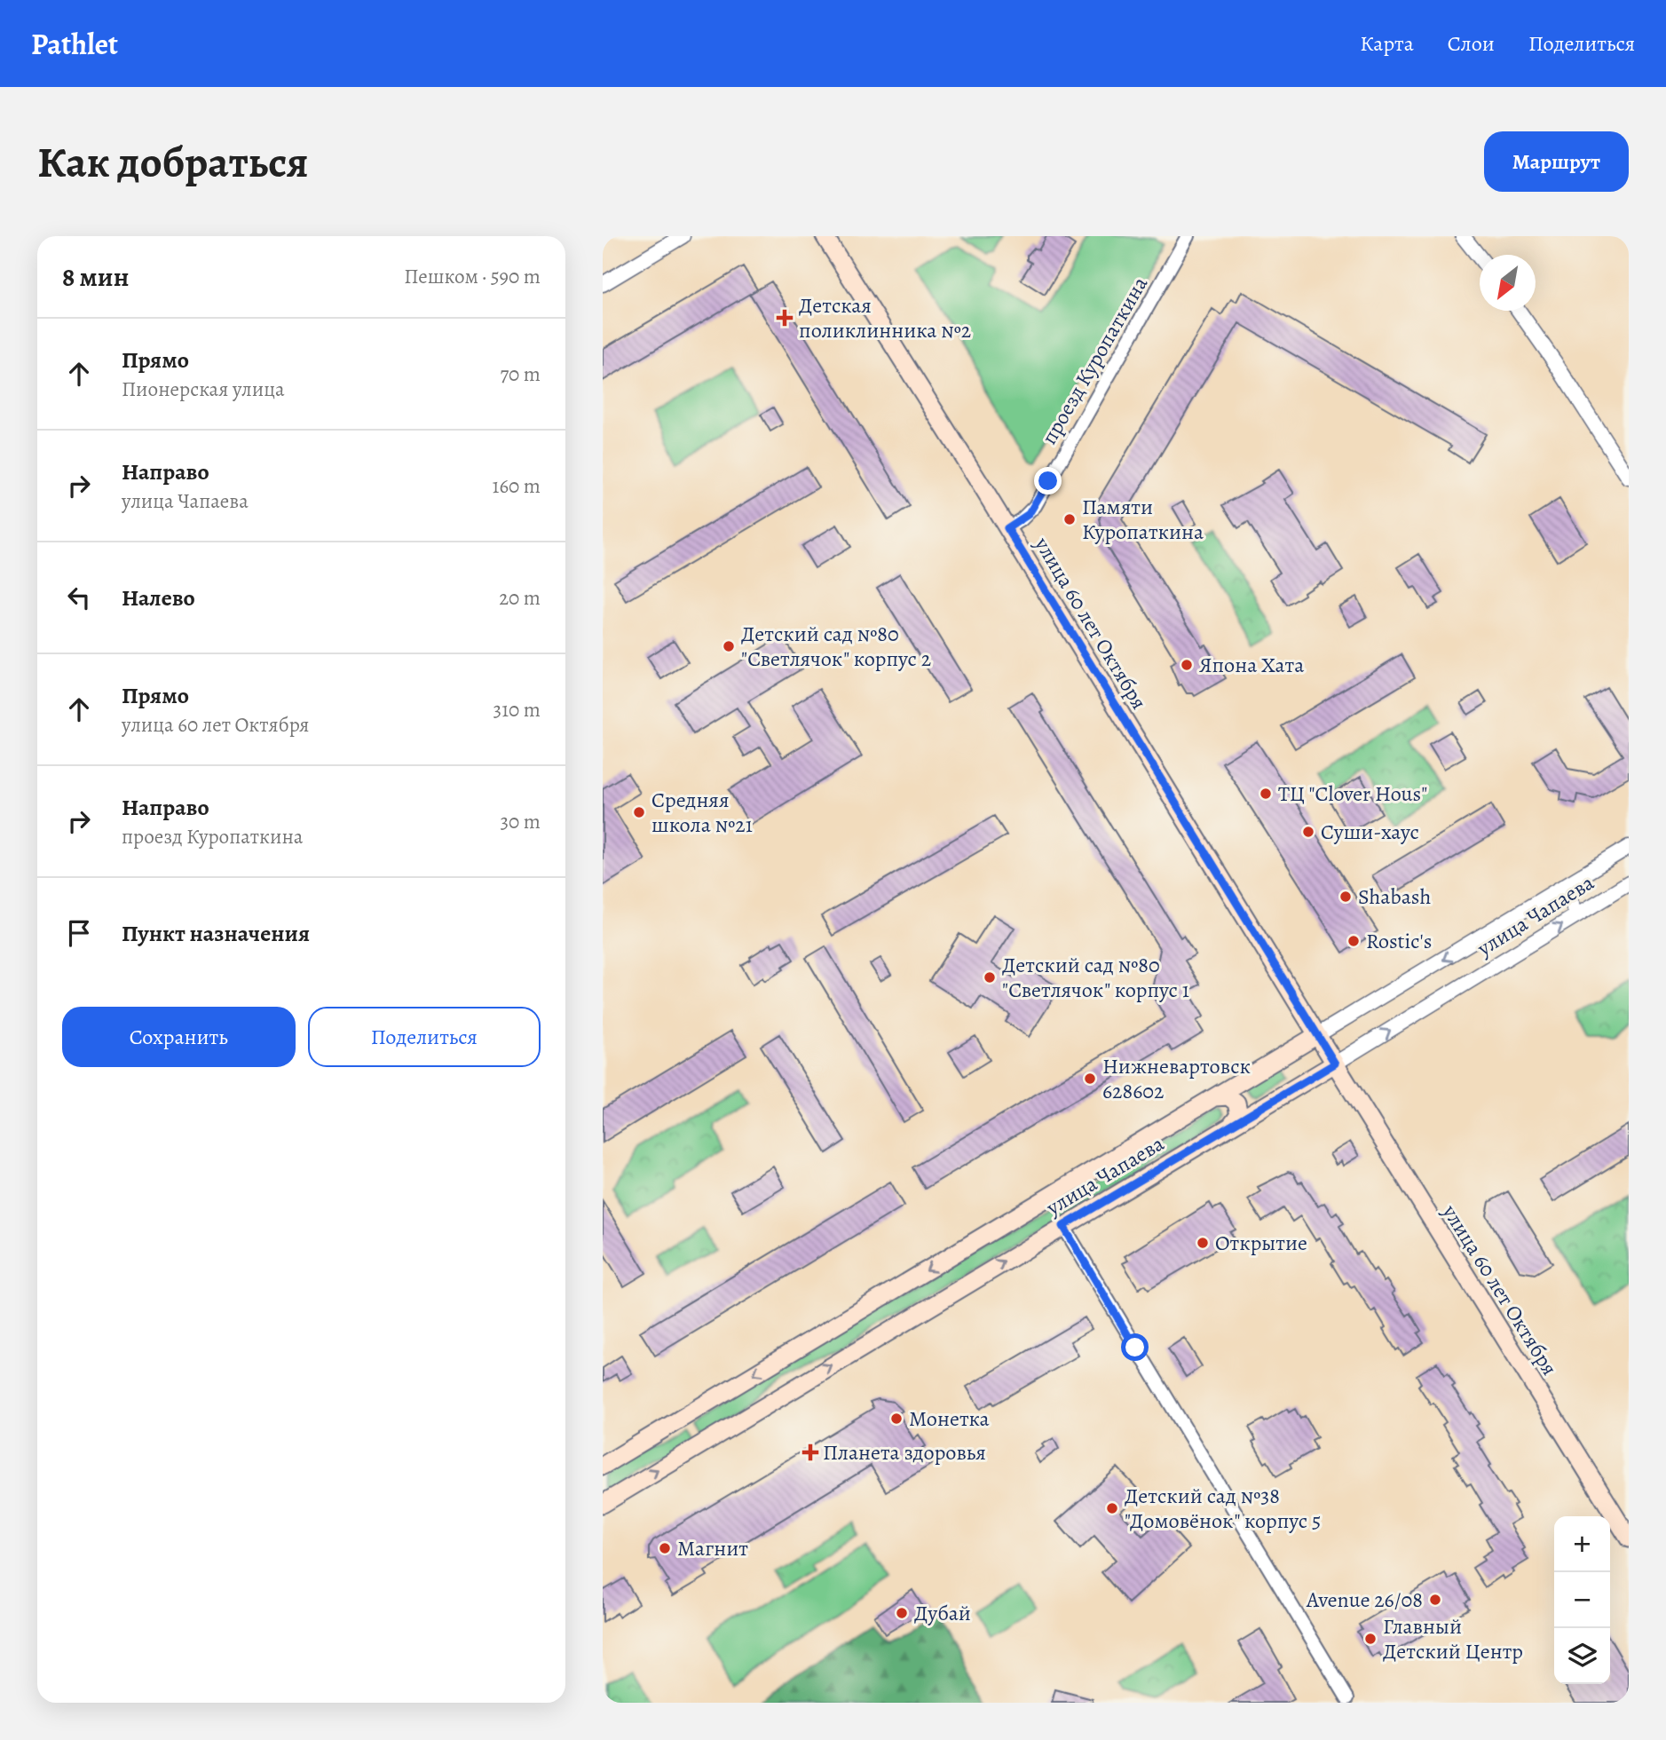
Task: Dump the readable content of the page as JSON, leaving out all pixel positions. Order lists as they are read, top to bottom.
{
  "streets": {
    "main road": ["улица 60 лет Октября", "улица Чапаева"],
    "street": ["проезд Куропаткина"]
  },
  "crossings": [
    ["проезд Куропаткина", "улица 60 лет Октября"],
    ["улица 60 лет Октября", "улица Чапаева"]
  ],
  "places": {
    "health": ["Детская поликлинника №2", "Планета здоровья"],
    "other": [
      "Памяти Куропаткина",
      "Детский сад №80 \"Светлячок\" корпус 2",
      "Япона Хата",
      "ТЦ \"Clover Hous\"",
      "Средняя школа №21",
      "Суши-хаус",
      "Shabash",
      "Rostic's",
      "Детский сад №80 \"Светлячок\" корпус 1",
      "Нижневартовск 628602",
      "Открытие",
      "Монетка",
      "Детский сад №38 \"Домовёнок\" корпус 5",
      "Магнит",
      "Avenue 26/08",
      "Дубай",
      "Главный Детский Центр"
    ]
  },
  "north": "bottom left",
  "page": {
    "header": "Pathlet",
    "nav": ["Карта", "Слои", "Поделиться"],
    "buttons": [
      "Маршрут",
      ["Сохранить", "Поделиться"]
    ],
    "title": "Как добраться",
    "heading": ["8 мин", "Пешком · 590 m"],
    "list": [
      ["Прямо", "Пионерская улица", "70 m"],
      ["Направо", "улица Чапаева", "160 m"],
      ["Налево", "20 m"],
      ["Прямо", "улица 60 лет Октября", "310 m"],
      ["Направо", "проезд Куропаткина", "30 m"],
      "Пункт назначения"
    ],
    "map_buttons": ["+", "−"]
  }
}
